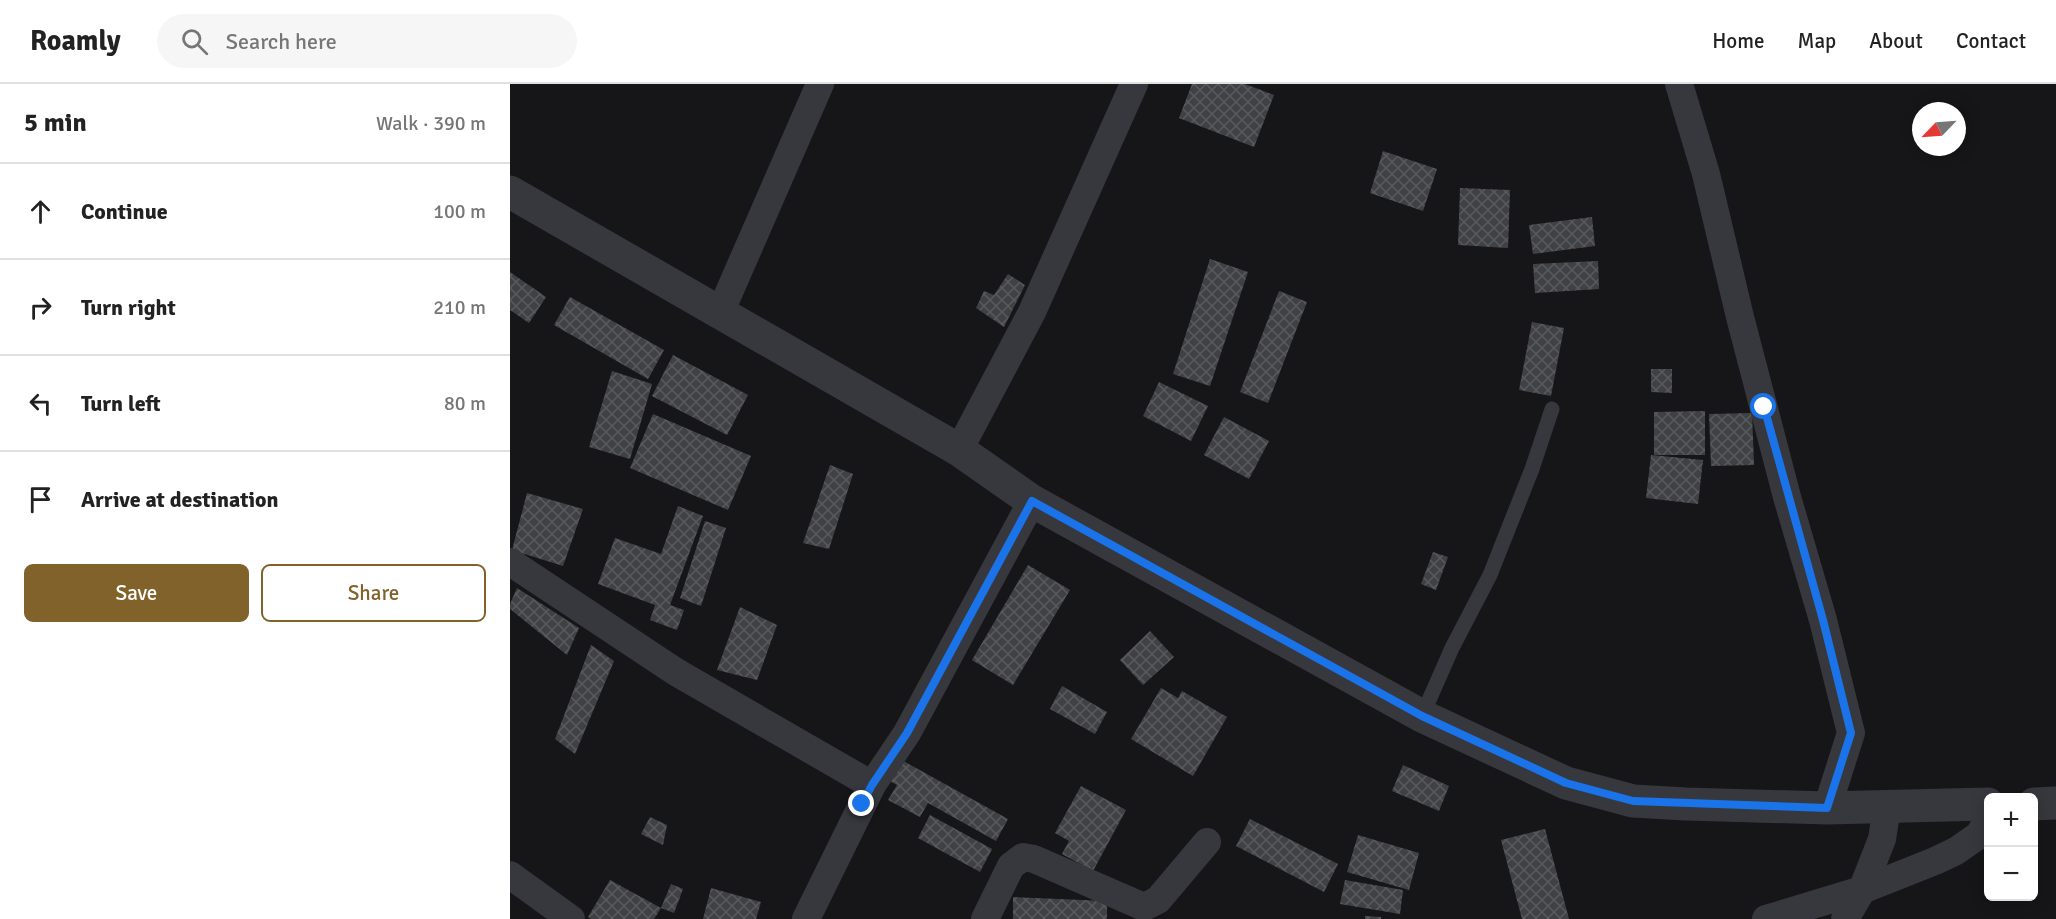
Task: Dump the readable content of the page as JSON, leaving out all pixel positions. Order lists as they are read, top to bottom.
{
  "north": "bottom left",
  "page": {
    "header": "Roamly",
    "search": "Search here",
    "nav": [
      "Home",
      "Map",
      "About",
      "Contact"
    ],
    "heading": ["5 min", "Walk · 390 m"],
    "list": [
      ["Continue", "100 m"],
      ["Turn right", "210 m"],
      ["Turn left", "80 m"],
      "Arrive at destination"
    ],
    "buttons": ["Save", "Share"],
    "map_buttons": ["+", "−"]
  }
}
